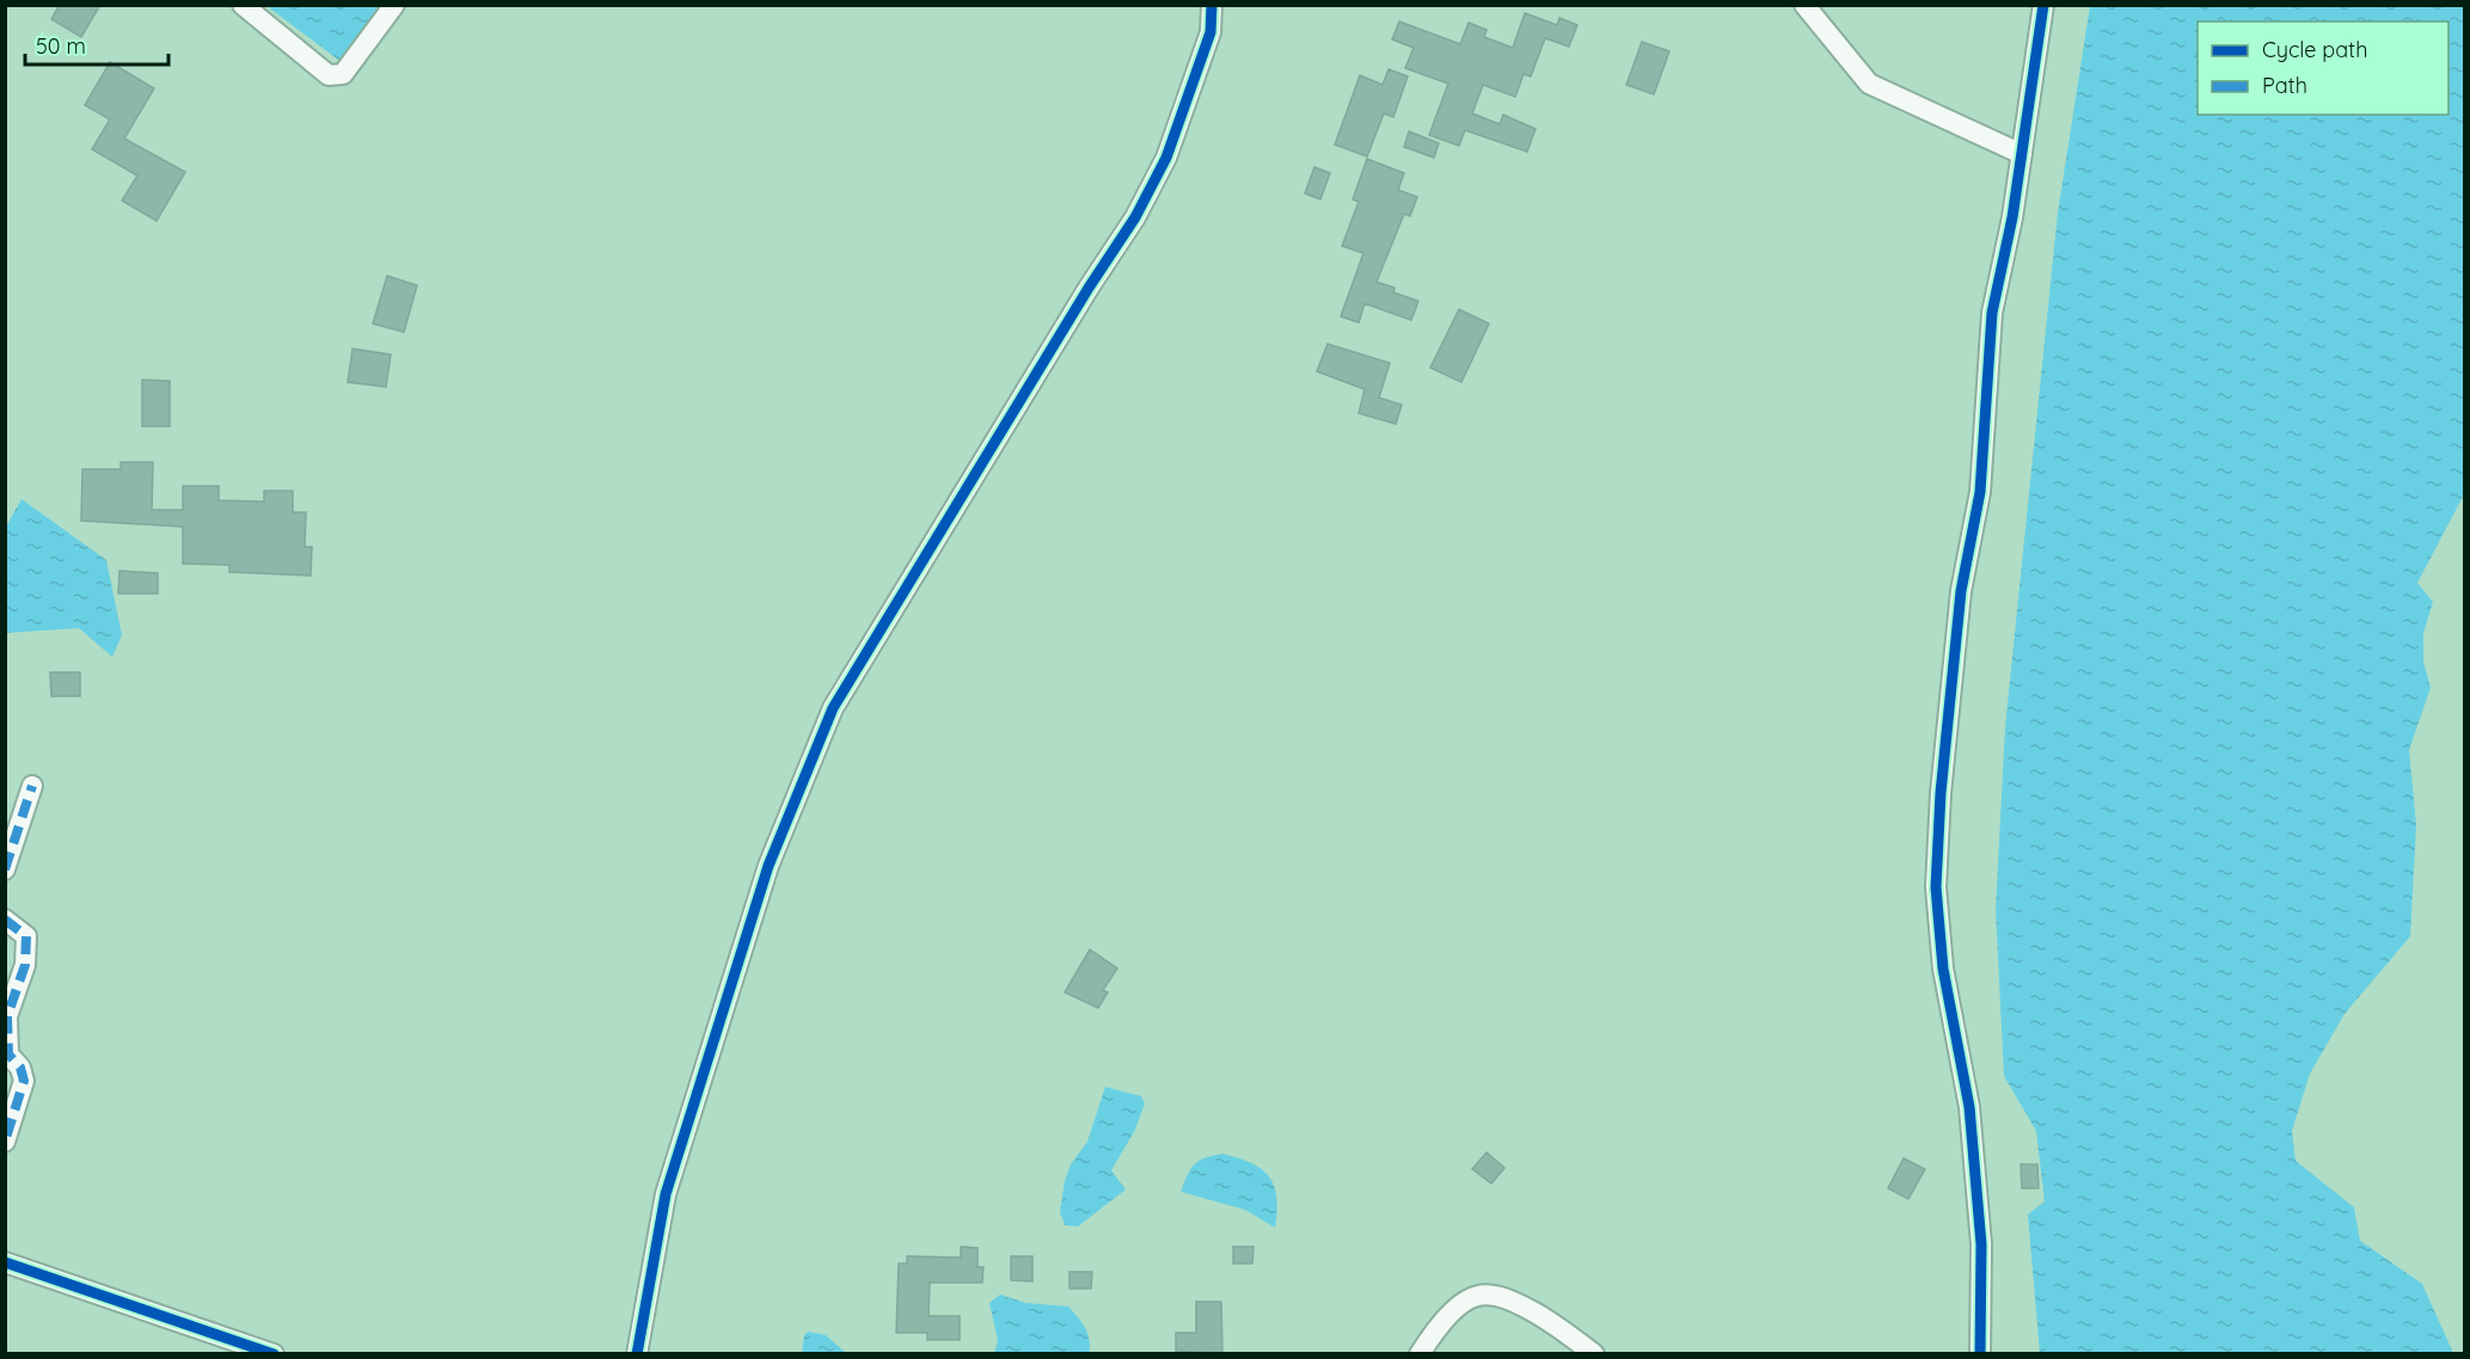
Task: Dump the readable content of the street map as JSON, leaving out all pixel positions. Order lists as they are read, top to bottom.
{
  "legend": ["Cycle path", "Path"],
  "scale_bar": "50 m"
}
